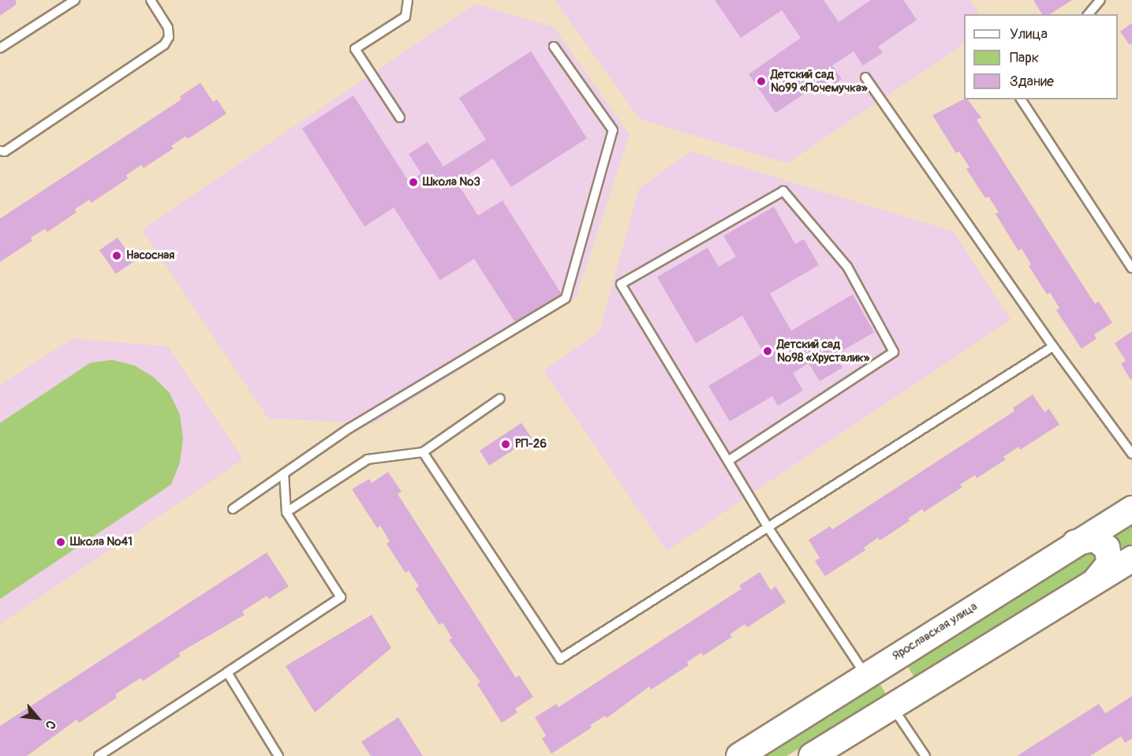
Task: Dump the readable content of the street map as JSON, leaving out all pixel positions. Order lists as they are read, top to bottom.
{
  "streets": {
    "main road": ["Ярославская улица"]
  },
  "places": [
    "Детский сад №99 «Почемучка»",
    "Школа №3",
    "Насосная",
    "Детский сад №98 «Хрусталик»",
    "РП-26",
    "Школа №41"
  ],
  "legend": ["Улица", "Парк", "Здание"],
  "north": "bottom right"
}
